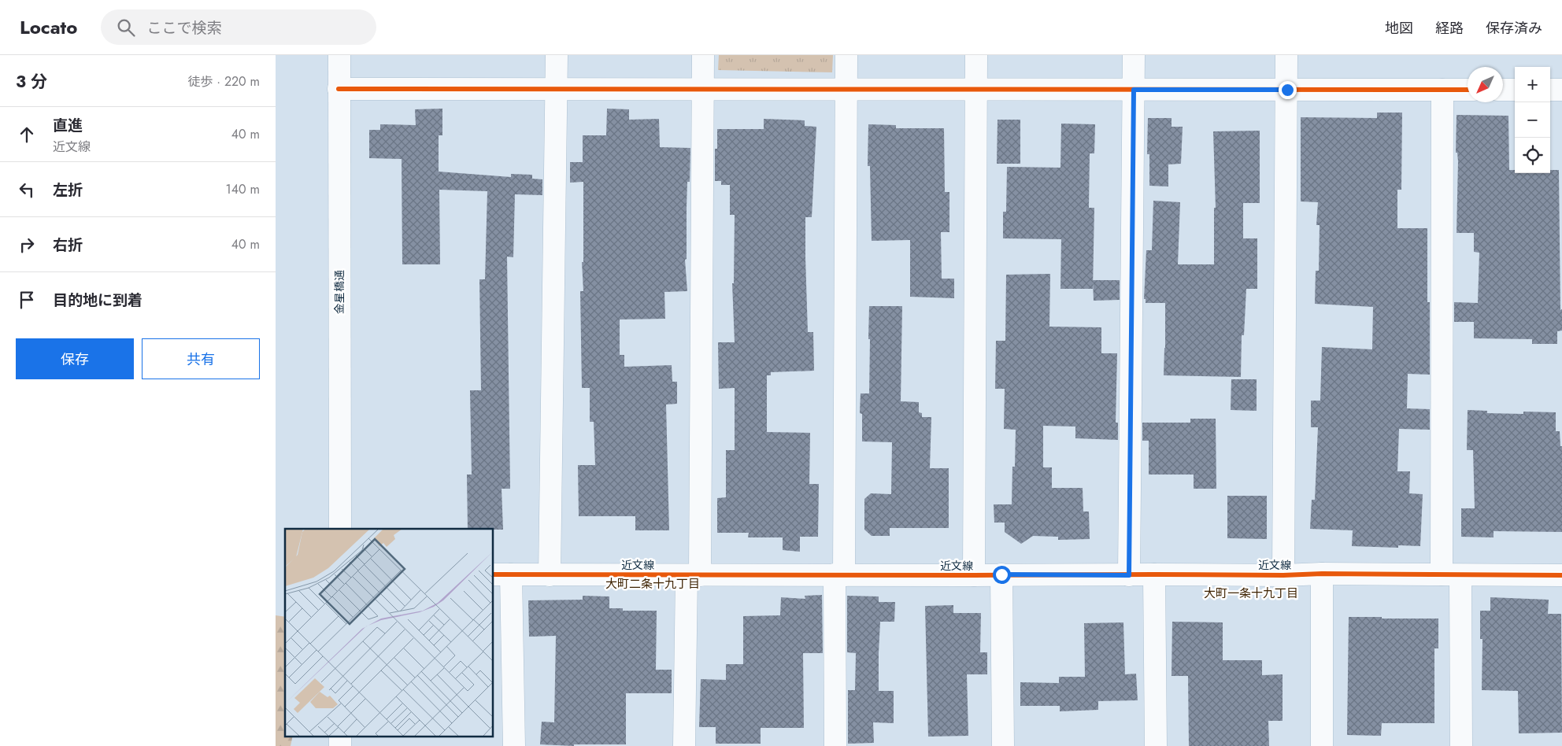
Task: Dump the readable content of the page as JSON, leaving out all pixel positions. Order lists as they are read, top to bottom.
{
  "streets": {
    "street": ["金星橋通", "近文線"]
  },
  "districts": ["大町二条十九丁目", "大町一条十九丁目"],
  "north": "bottom left",
  "page": {
    "header": "Locato",
    "search": "ここで検索",
    "nav": ["地図", "経路", "保存済み"],
    "heading": ["3 分", "徒歩 · 220 m"],
    "map_buttons": ["+", "−"],
    "list": [
      ["直進", "近文線", "40 m"],
      ["左折", "140 m"],
      ["右折", "40 m"],
      "目的地に到着"
    ],
    "buttons": ["保存", "共有"]
  }
}
